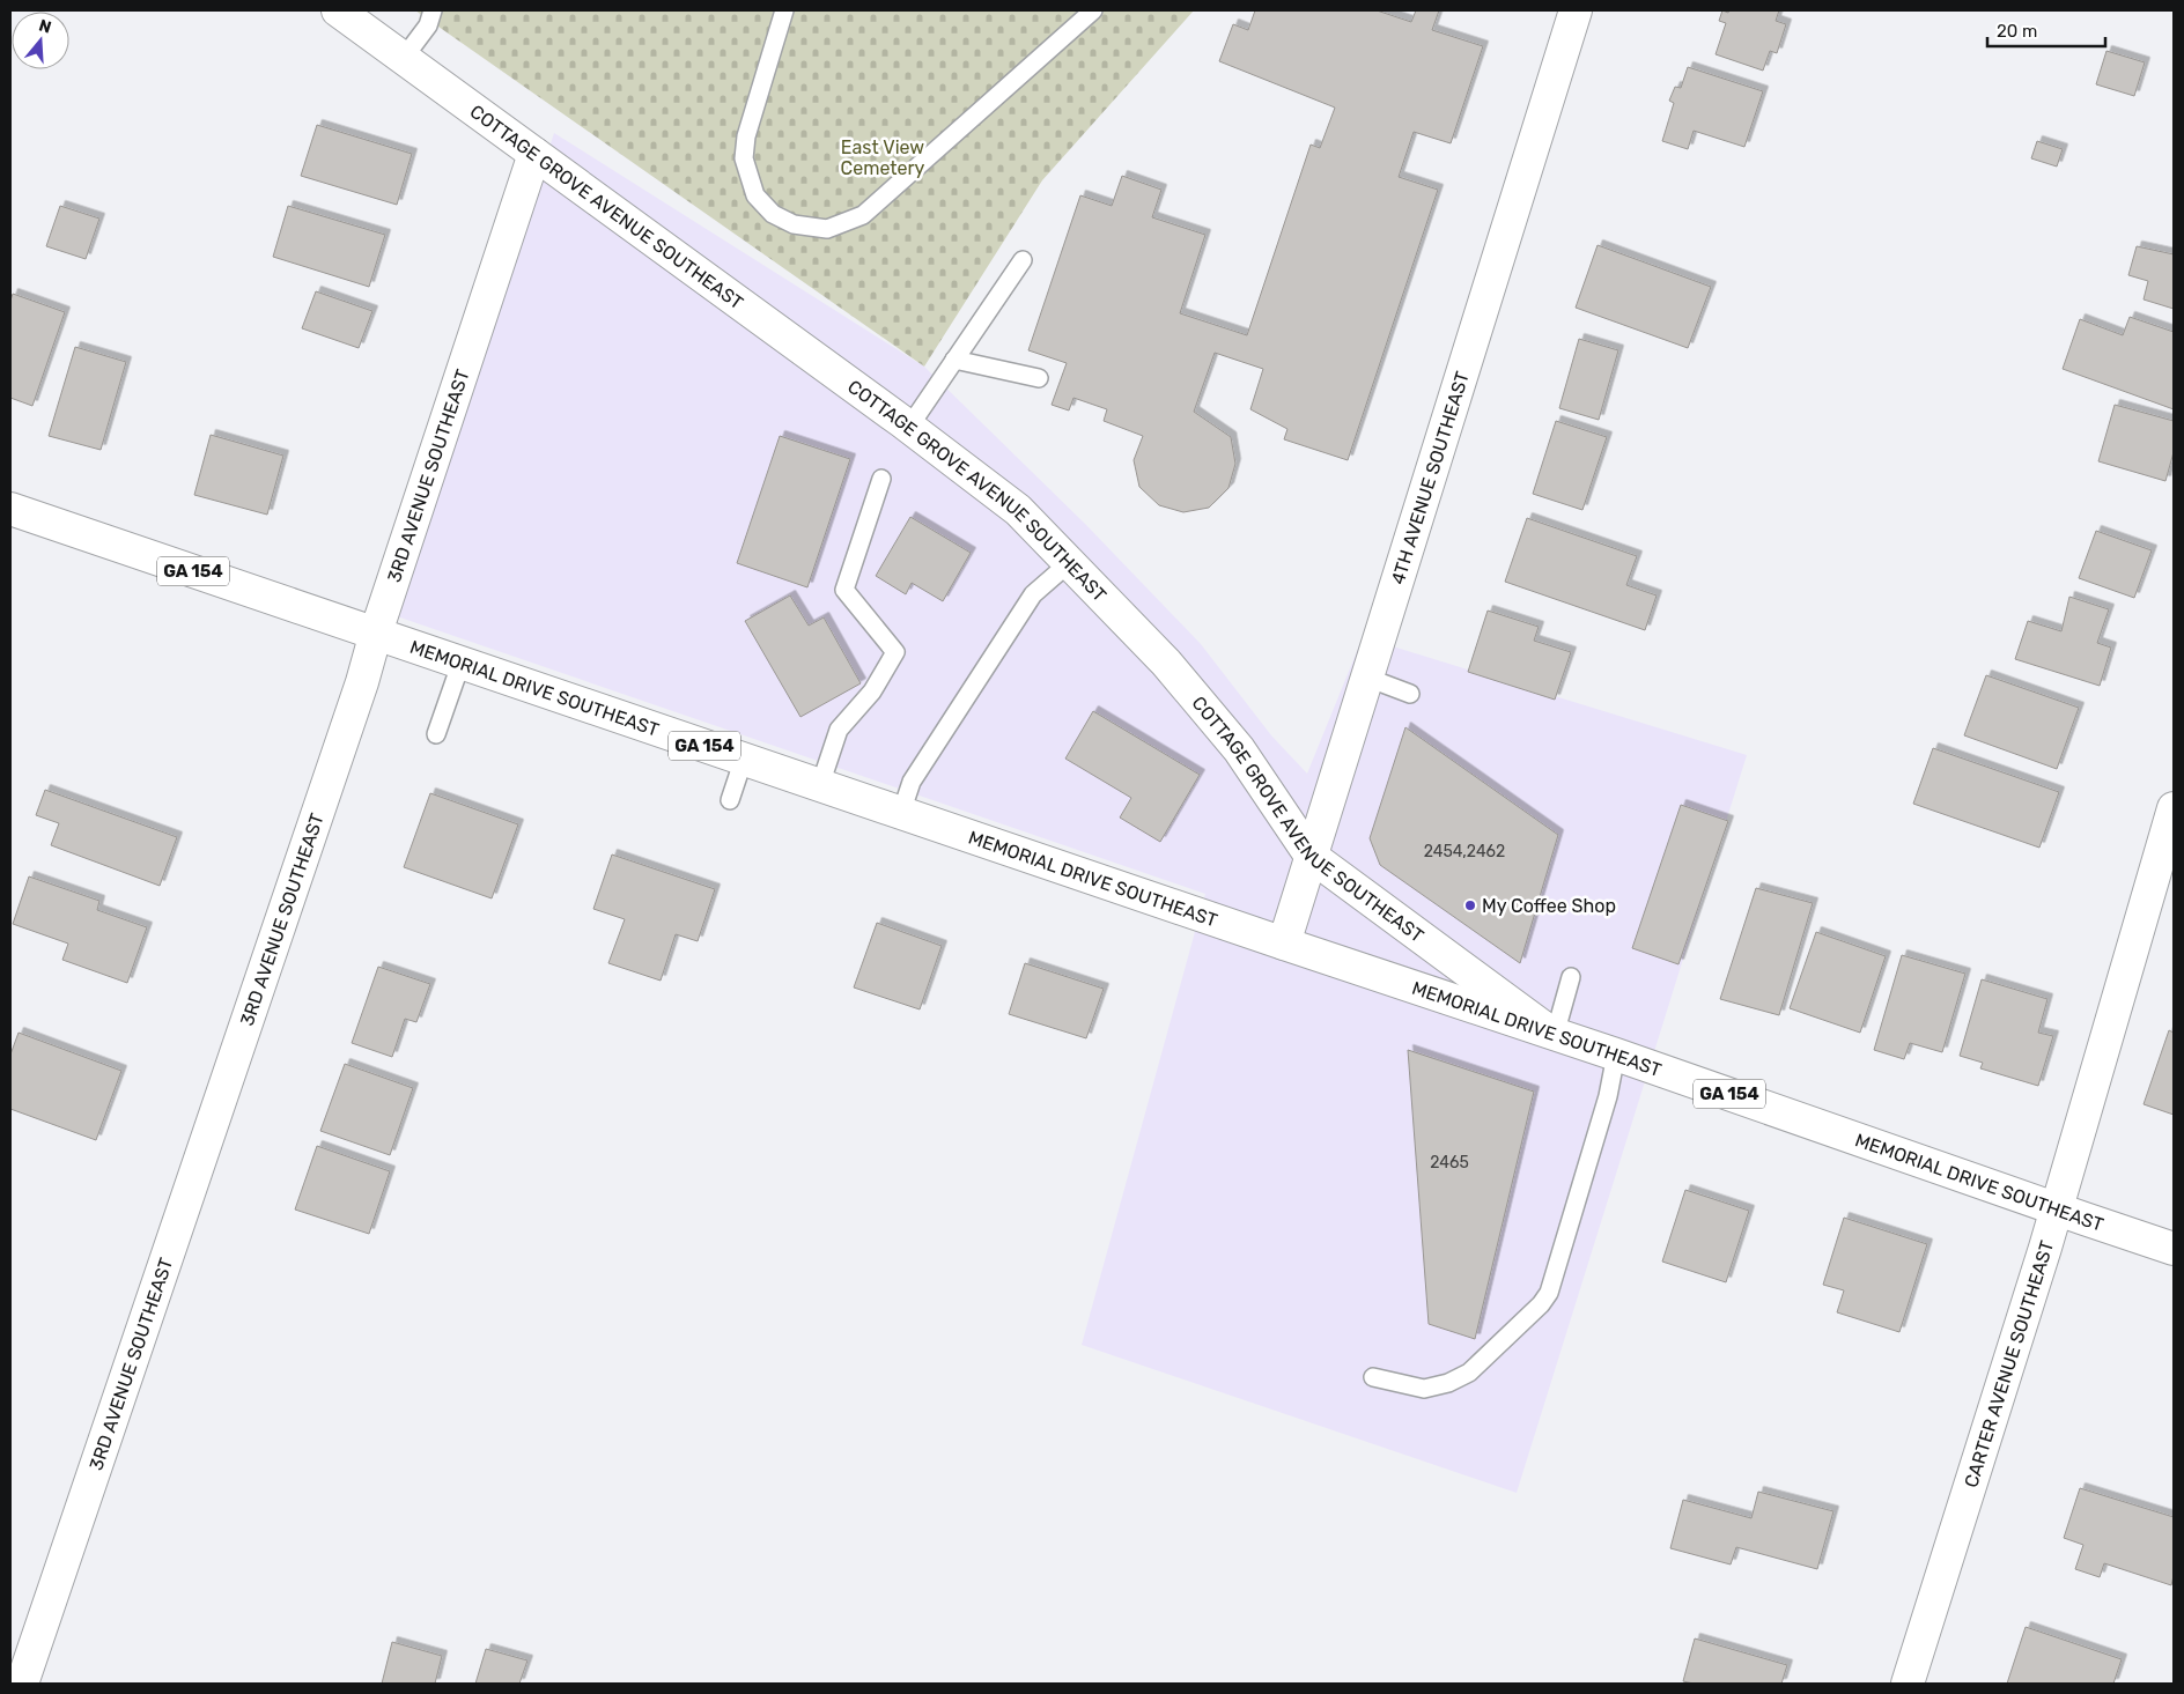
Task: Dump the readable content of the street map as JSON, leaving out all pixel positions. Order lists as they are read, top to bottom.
{
  "streets": {
    "street": [
      "COTTAGE GROVE AVENUE SOUTHEAST",
      "3RD AVENUE SOUTHEAST",
      "4TH AVENUE SOUTHEAST",
      "GA 154",
      "MEMORIAL DRIVE SOUTHEAST",
      "CARTER AVENUE SOUTHEAST"
    ]
  },
  "crossings": [
    ["COTTAGE GROVE AVENUE SOUTHEAST", "3RD AVENUE SOUTHEAST"],
    ["COTTAGE GROVE AVENUE SOUTHEAST", "4TH AVENUE SOUTHEAST"],
    ["COTTAGE GROVE AVENUE SOUTHEAST", "MEMORIAL DRIVE SOUTHEAST"],
    ["3RD AVENUE SOUTHEAST", "MEMORIAL DRIVE SOUTHEAST"],
    ["4TH AVENUE SOUTHEAST", "MEMORIAL DRIVE SOUTHEAST"],
    ["MEMORIAL DRIVE SOUTHEAST", "CARTER AVENUE SOUTHEAST"]
  ],
  "parks": ["East View Cemetery"],
  "places": ["My Coffee Shop"],
  "house_numbers": ["2454,2462", "2465"],
  "scale_bar": "20 m",
  "north": "top"
}
